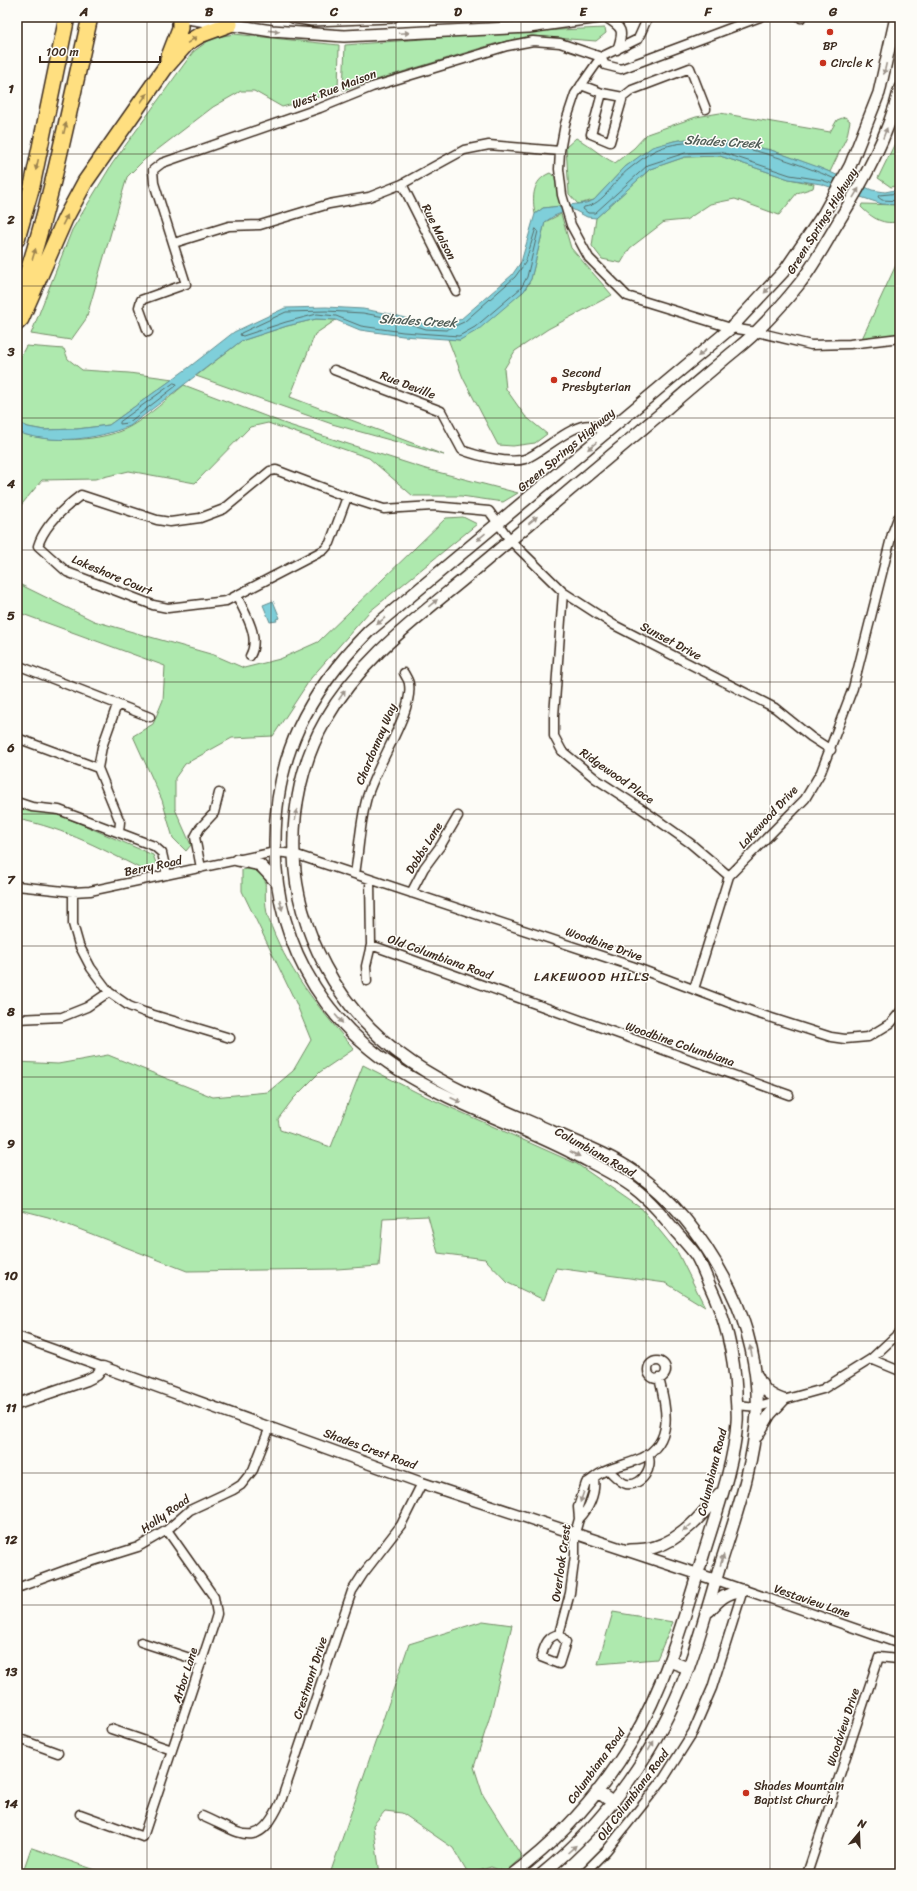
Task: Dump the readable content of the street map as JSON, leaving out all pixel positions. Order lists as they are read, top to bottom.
{
  "streets": {
    "main road": ["Green Springs Highway", "Columbiana Road"],
    "street": [
      "West Rue Maison",
      "Rue Maison",
      "Rue Deville",
      "Lakeshore Court",
      "Sunset Drive",
      "Chardonnay Way",
      "Ridgewood Place",
      "Lakewood Drive",
      "Dobbs Lane",
      "Berry Road",
      "Woodbine Drive",
      "Old Columbiana Road",
      "Woodbine Columbiana",
      "Shades Crest Road",
      "Holly Road",
      "Overlook Crest",
      "Vestaview Lane",
      "Arbor Lane",
      "Crestmont Drive",
      "Woodview Drive"
    ]
  },
  "crossings": [
    ["Green Springs Highway", "Rue Deville"],
    ["Green Springs Highway", "Lakeshore Court"],
    ["Green Springs Highway", "Sunset Drive"],
    ["Green Springs Highway", "Berry Road"],
    ["Green Springs Highway", "Woodbine Drive"],
    ["Green Springs Highway", "Columbiana Road"],
    ["Lakeshore Court", "Sunset Drive"],
    ["Sunset Drive", "Ridgewood Place"],
    ["Sunset Drive", "Lakewood Drive"],
    ["Chardonnay Way", "Woodbine Drive"],
    ["Ridgewood Place", "Lakewood Drive"],
    ["Lakewood Drive", "Woodbine Drive"],
    ["Dobbs Lane", "Woodbine Drive"],
    ["Berry Road", "Woodbine Drive"],
    ["Berry Road", "Columbiana Road"],
    ["Woodbine Drive", "Old Columbiana Road"],
    ["Woodbine Drive", "Columbiana Road"],
    ["Old Columbiana Road", "Woodbine Columbiana"],
    ["Old Columbiana Road", "Vestaview Lane"],
    ["Columbiana Road", "Shades Crest Road"],
    ["Columbiana Road", "Vestaview Lane"],
    ["Shades Crest Road", "Holly Road"],
    ["Shades Crest Road", "Overlook Crest"],
    ["Shades Crest Road", "Vestaview Lane"],
    ["Shades Crest Road", "Crestmont Drive"],
    ["Holly Road", "Arbor Lane"]
  ],
  "districts": ["LAKEWOOD HILLS"],
  "water": ["Shades Creek"],
  "places": [
    "BP",
    "Circle K",
    "Second Presbyterian",
    "Shades Mountain Baptist Church"
  ],
  "scale_bar": "100 m",
  "north": "top",
  "grid": {
    "columns": [
      "A",
      "B",
      "C",
      "D",
      "E",
      "F",
      "G"
    ],
    "rows": [
      "1",
      "2",
      "3",
      "4",
      "5",
      "6",
      "7",
      "8",
      "9",
      "10",
      "11",
      "12",
      "13",
      "14"
    ]
  }
}
